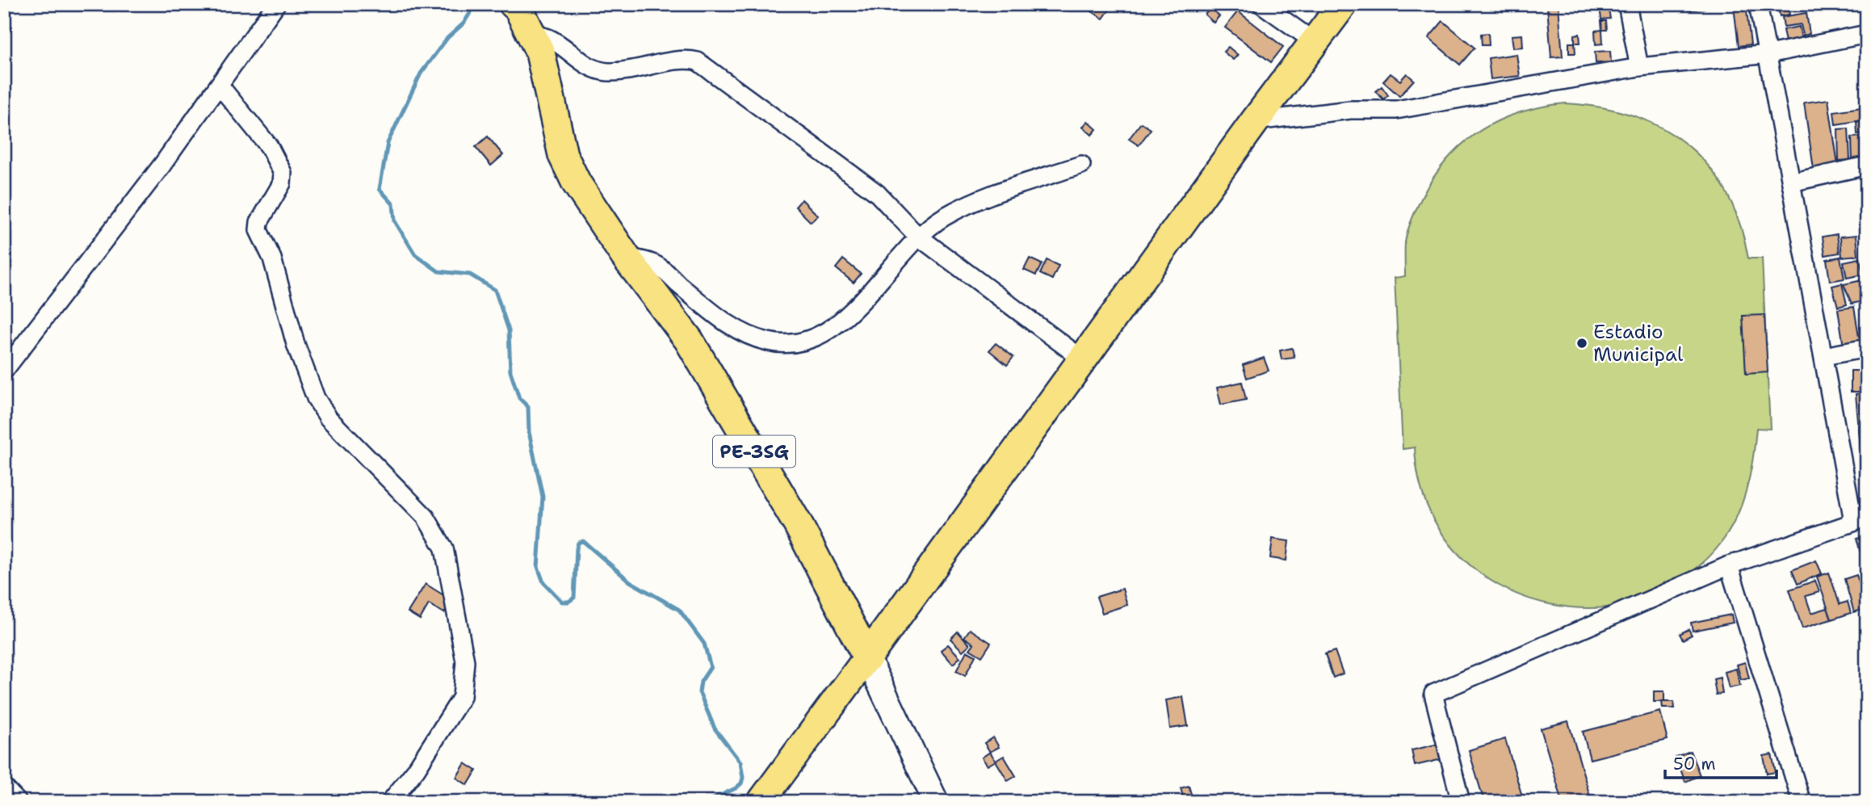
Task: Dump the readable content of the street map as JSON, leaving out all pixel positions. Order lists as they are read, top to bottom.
{
  "streets": {
    "highway": ["PE-3SG"]
  },
  "places": ["Estadio Municipal"],
  "scale_bar": "50 m"
}
